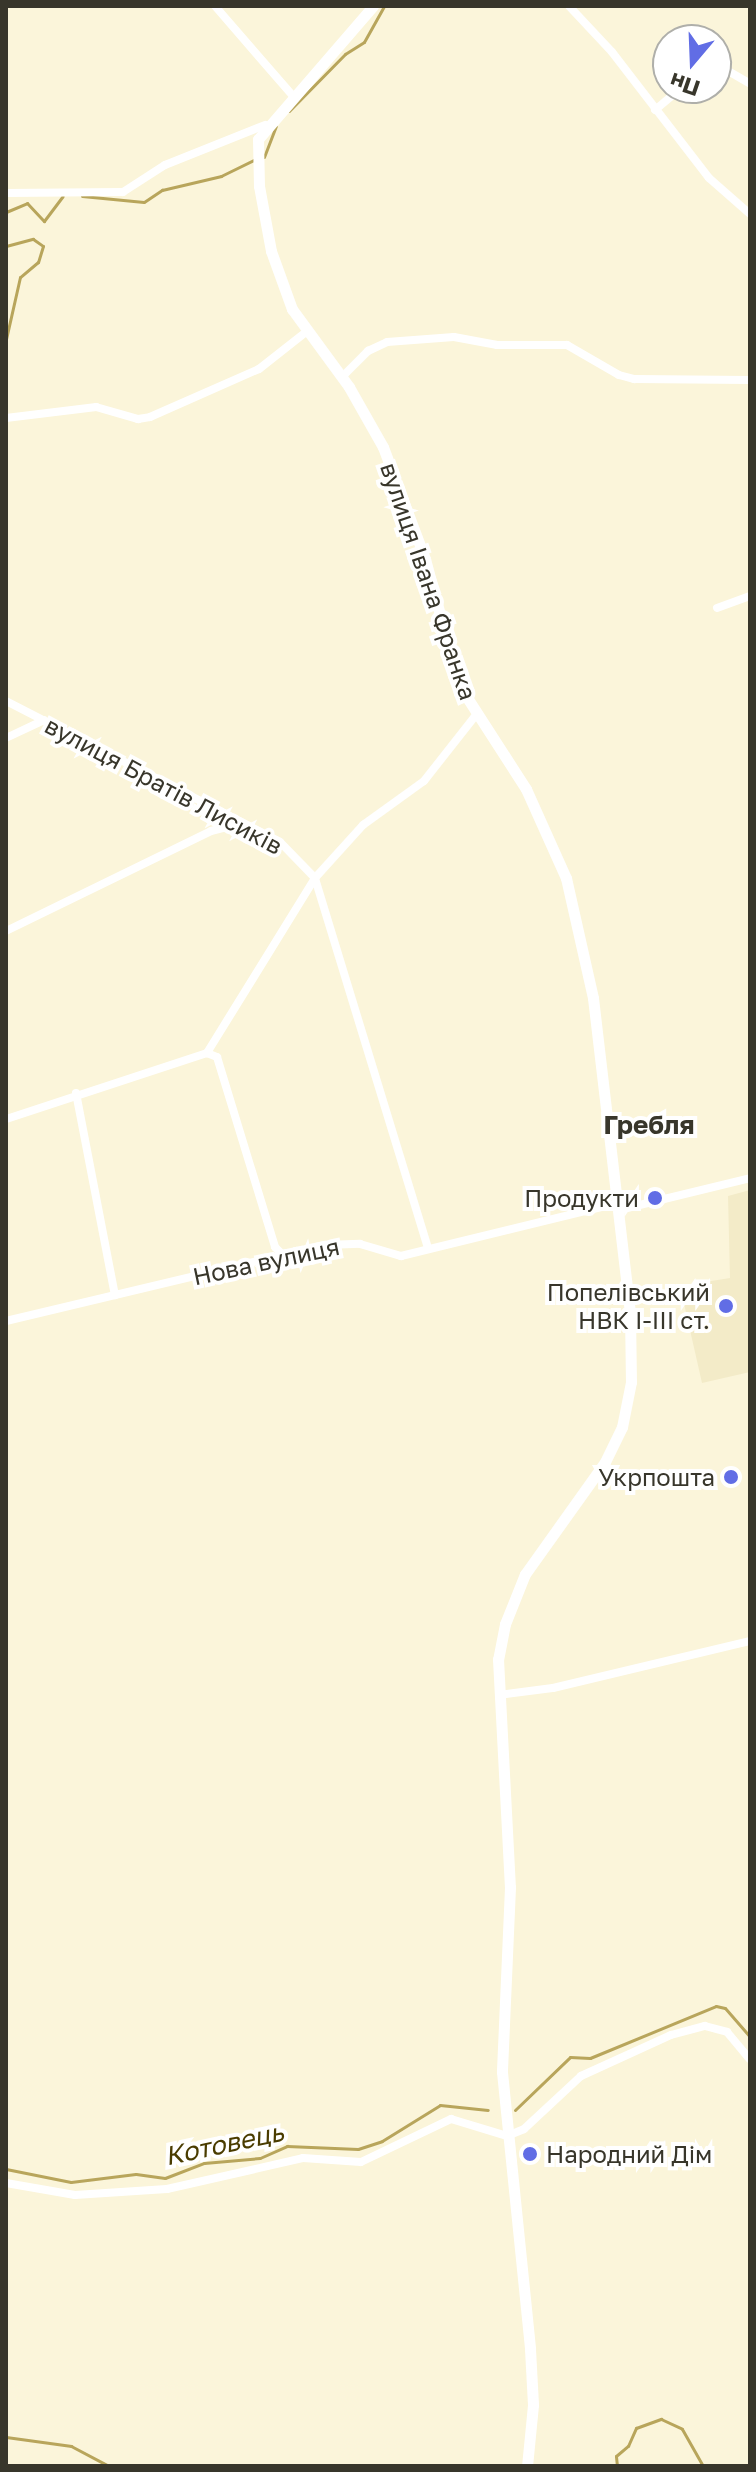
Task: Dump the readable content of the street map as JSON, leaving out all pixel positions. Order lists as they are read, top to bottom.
{
  "streets": {
    "main road": ["вулиця Івана Франка"],
    "street": ["вулиця Братів Лисиків", "Нова вулиця"]
  },
  "crossings": [
    ["вулиця Івана Франка", "Нова вулиця"]
  ],
  "districts": ["Гребля"],
  "water": ["Котовець"],
  "places": [
    "Продукти",
    "Попелівський НВК І-ІІІ ст.",
    "Укрпошта",
    "Народний Дім"
  ],
  "north": "bottom"
}
